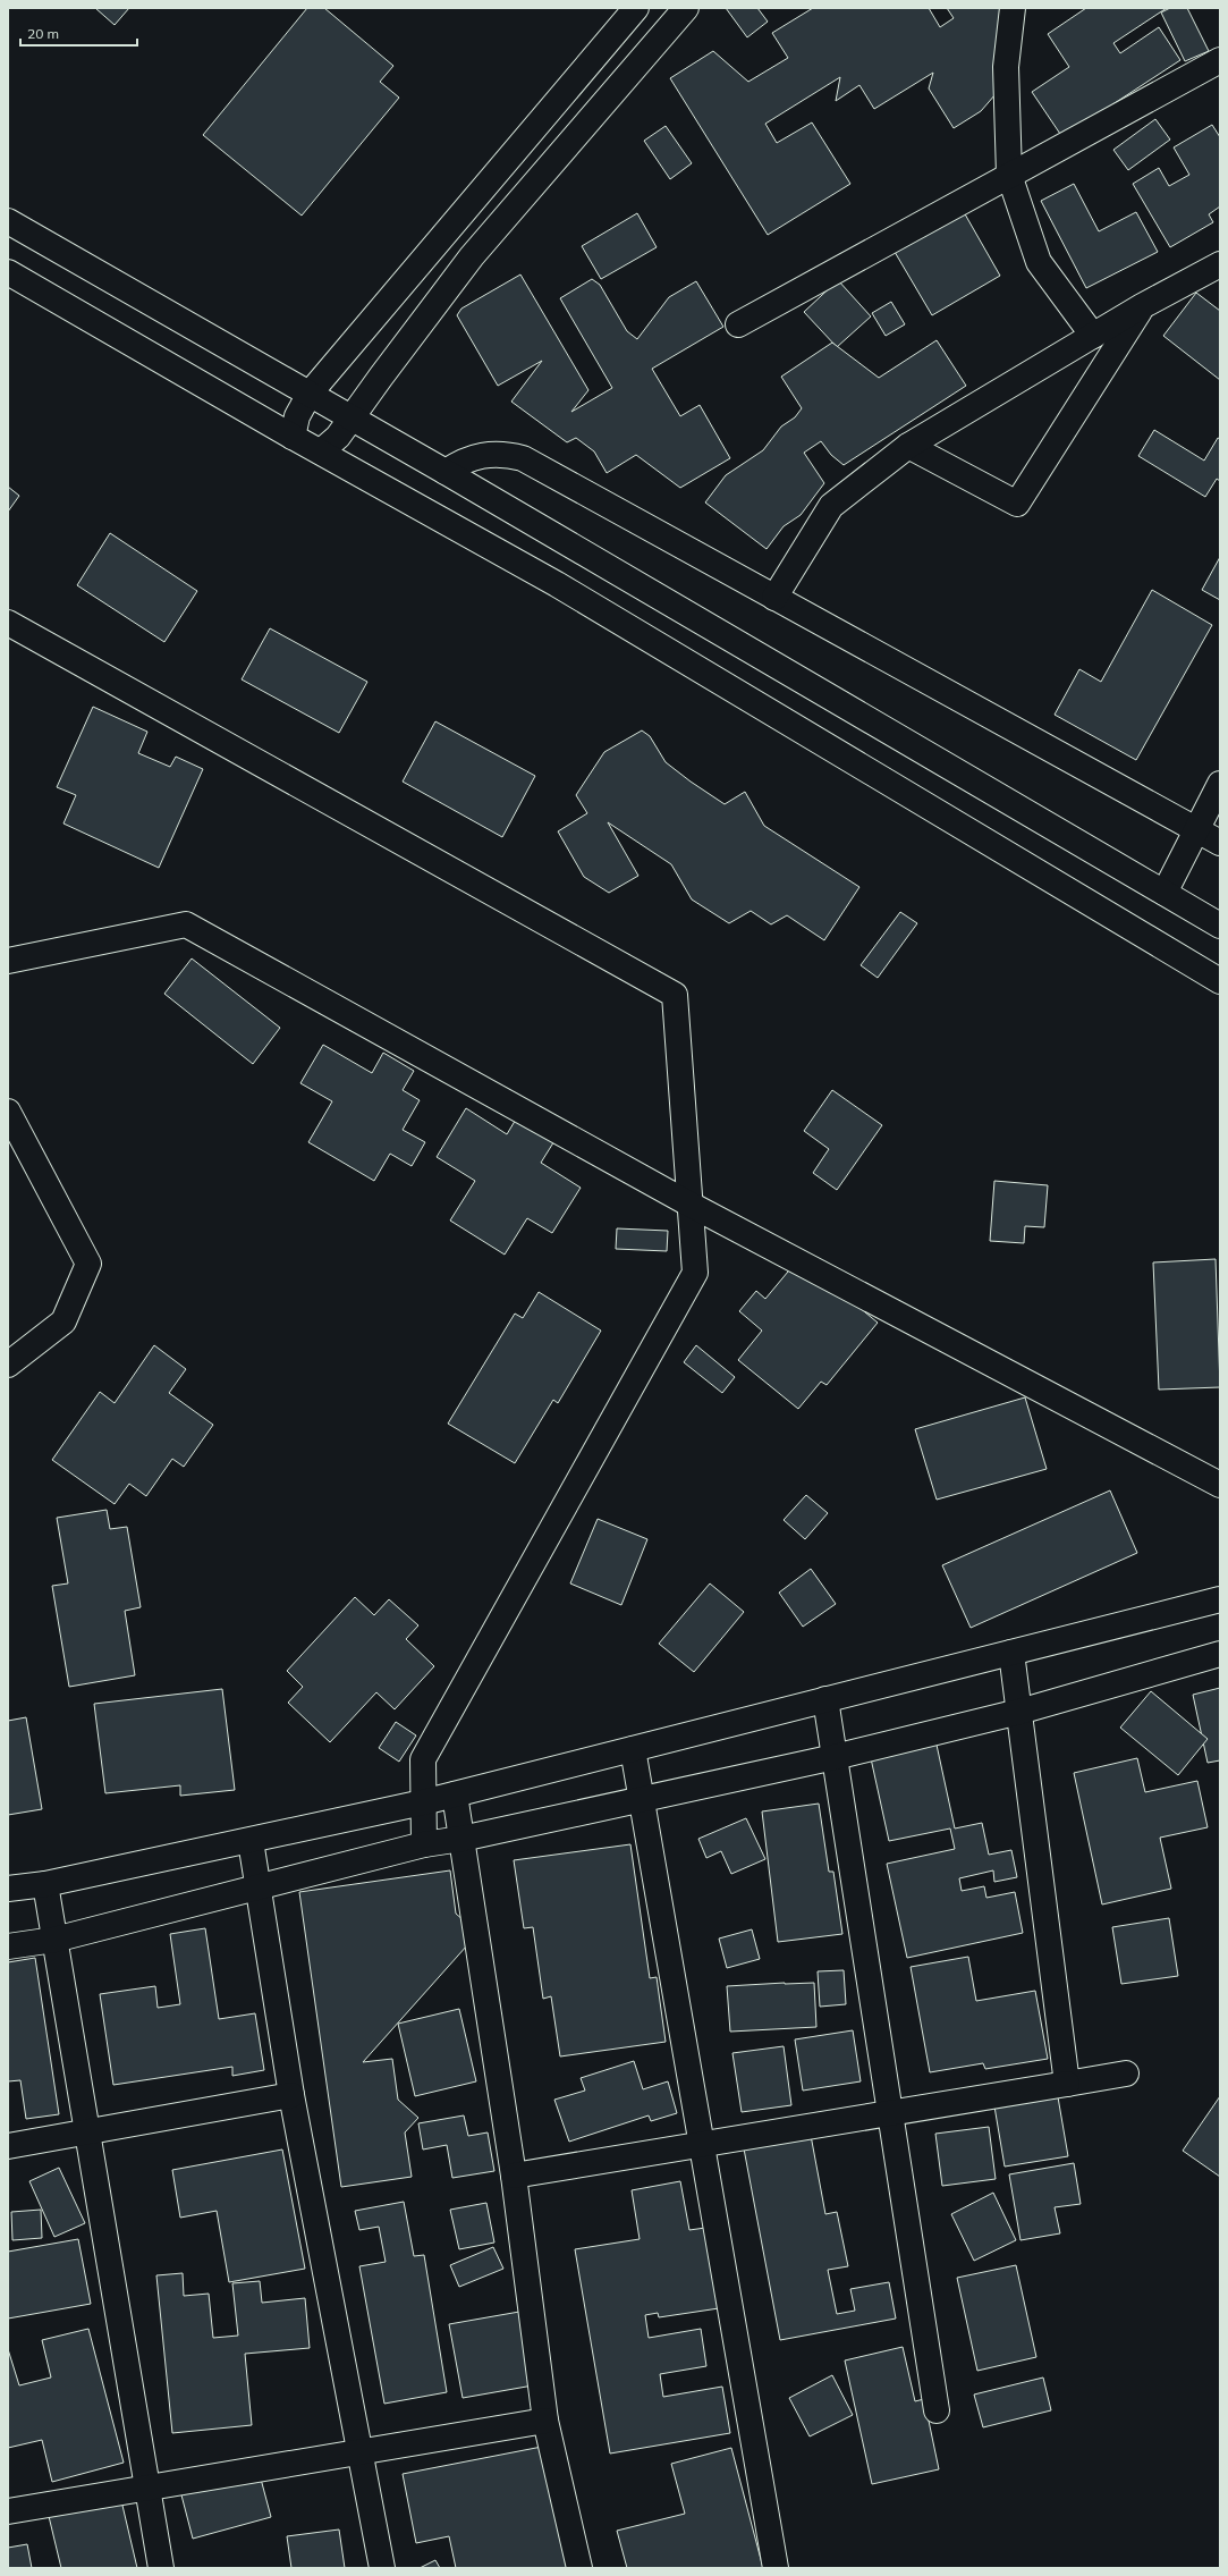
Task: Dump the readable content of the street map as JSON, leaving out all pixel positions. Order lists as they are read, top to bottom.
{
  "scale_bar": "20 m"
}
